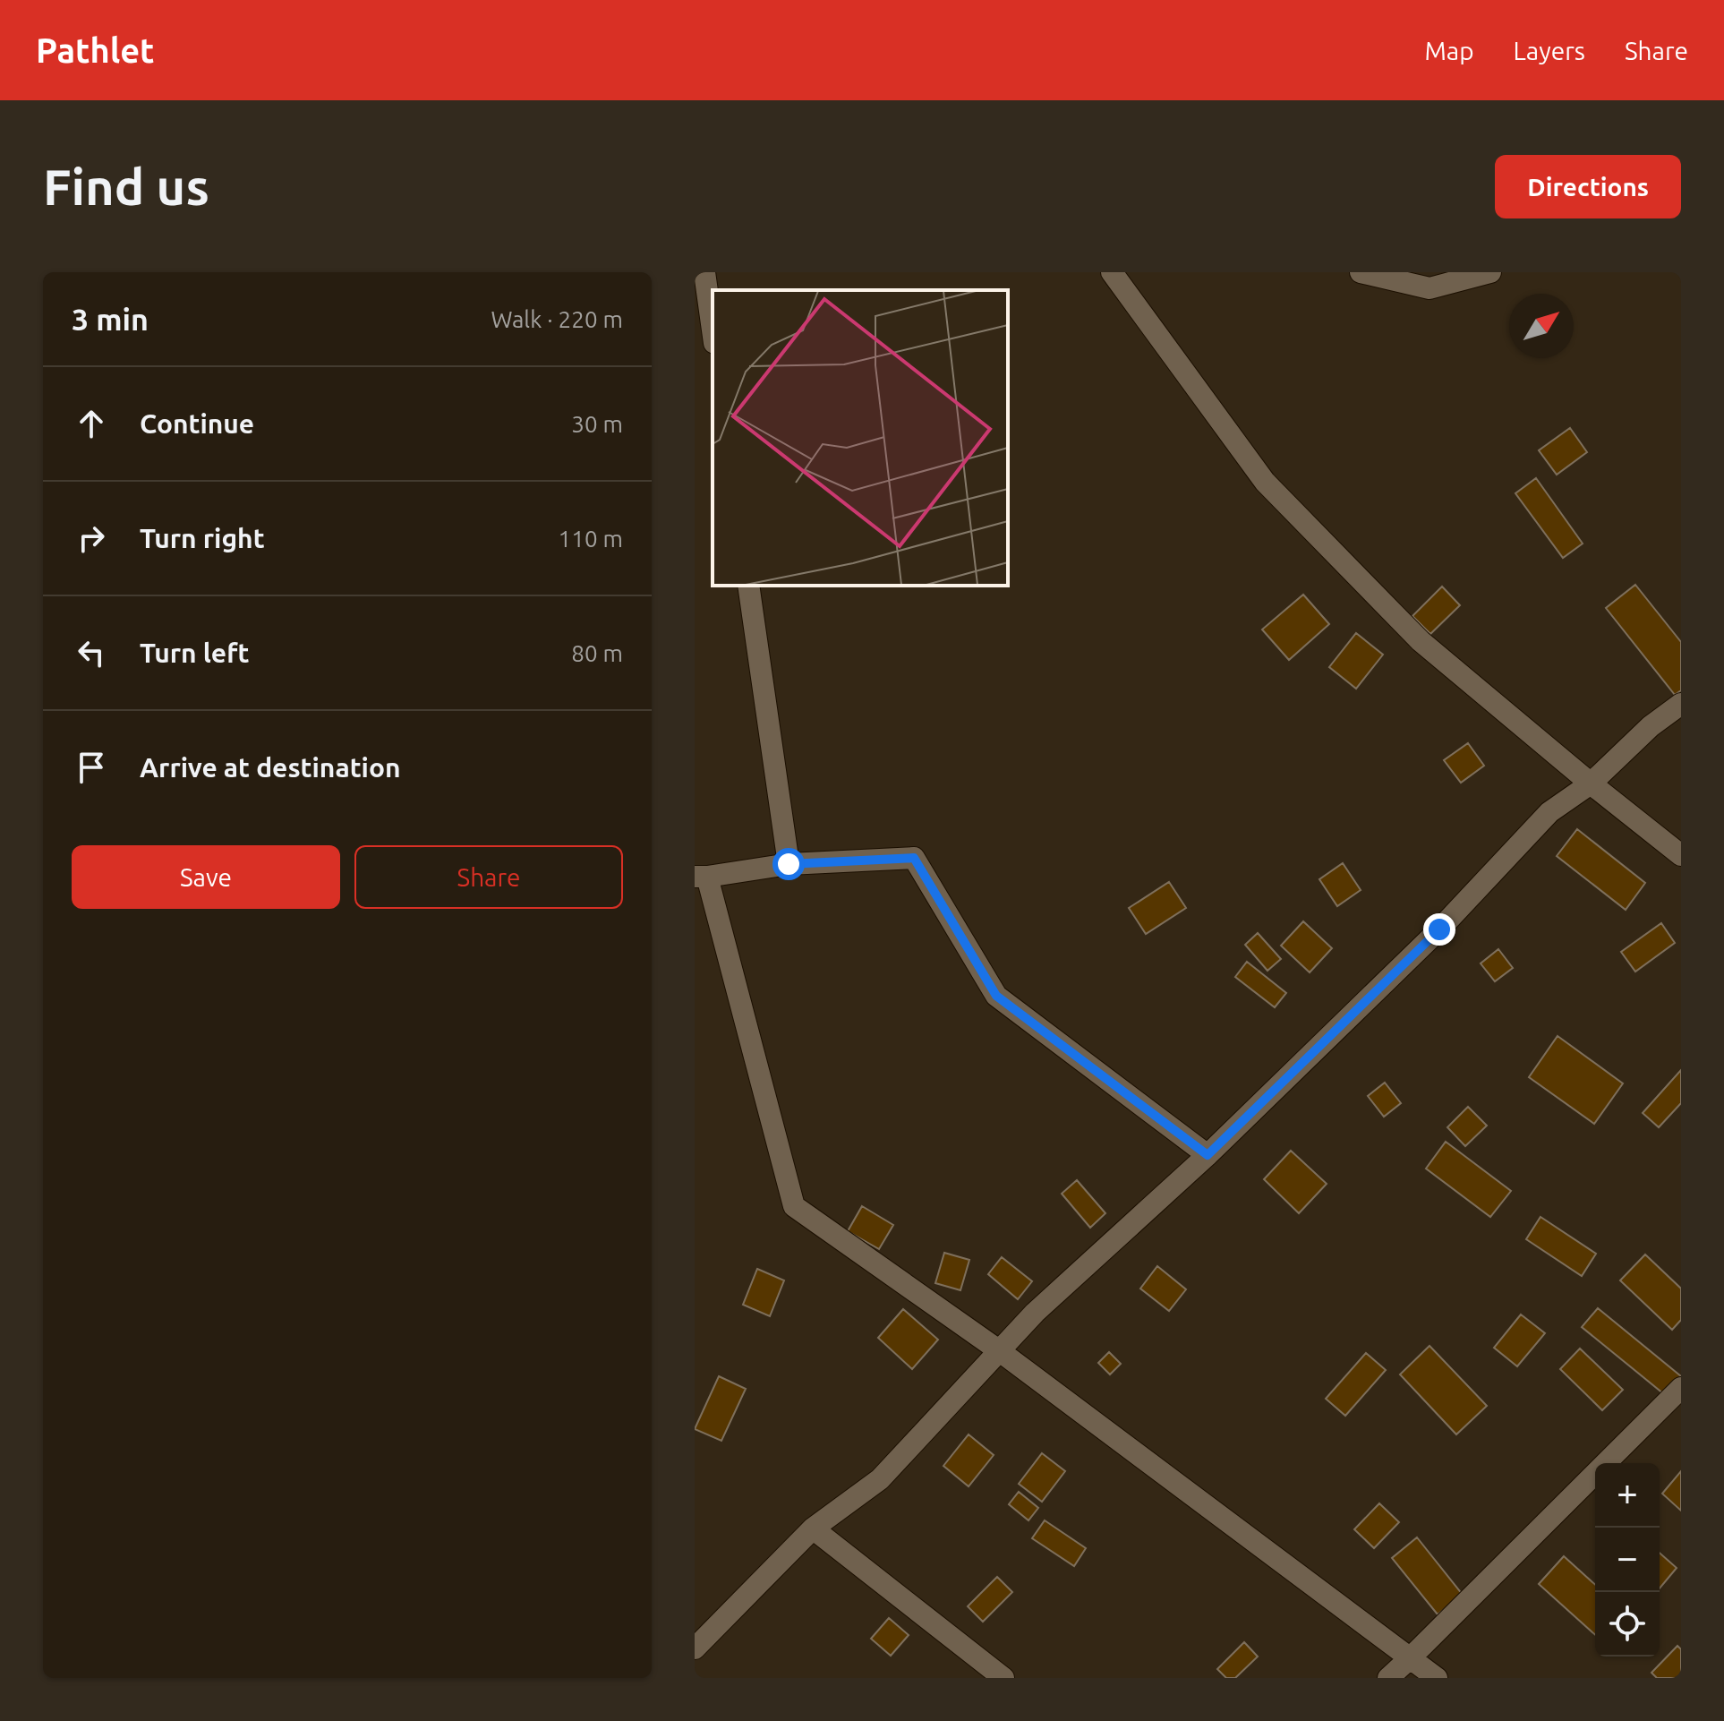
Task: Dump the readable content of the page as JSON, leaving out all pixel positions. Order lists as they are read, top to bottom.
{
  "north": "top right",
  "page": {
    "header": "Pathlet",
    "nav": ["Map", "Layers", "Share"],
    "buttons": [
      "Directions",
      ["Save", "Share"]
    ],
    "title": "Find us",
    "heading": ["3 min", "Walk · 220 m"],
    "list": [
      ["Continue", "30 m"],
      ["Turn right", "110 m"],
      ["Turn left", "80 m"],
      "Arrive at destination"
    ],
    "map_buttons": ["+", "−"]
  }
}
